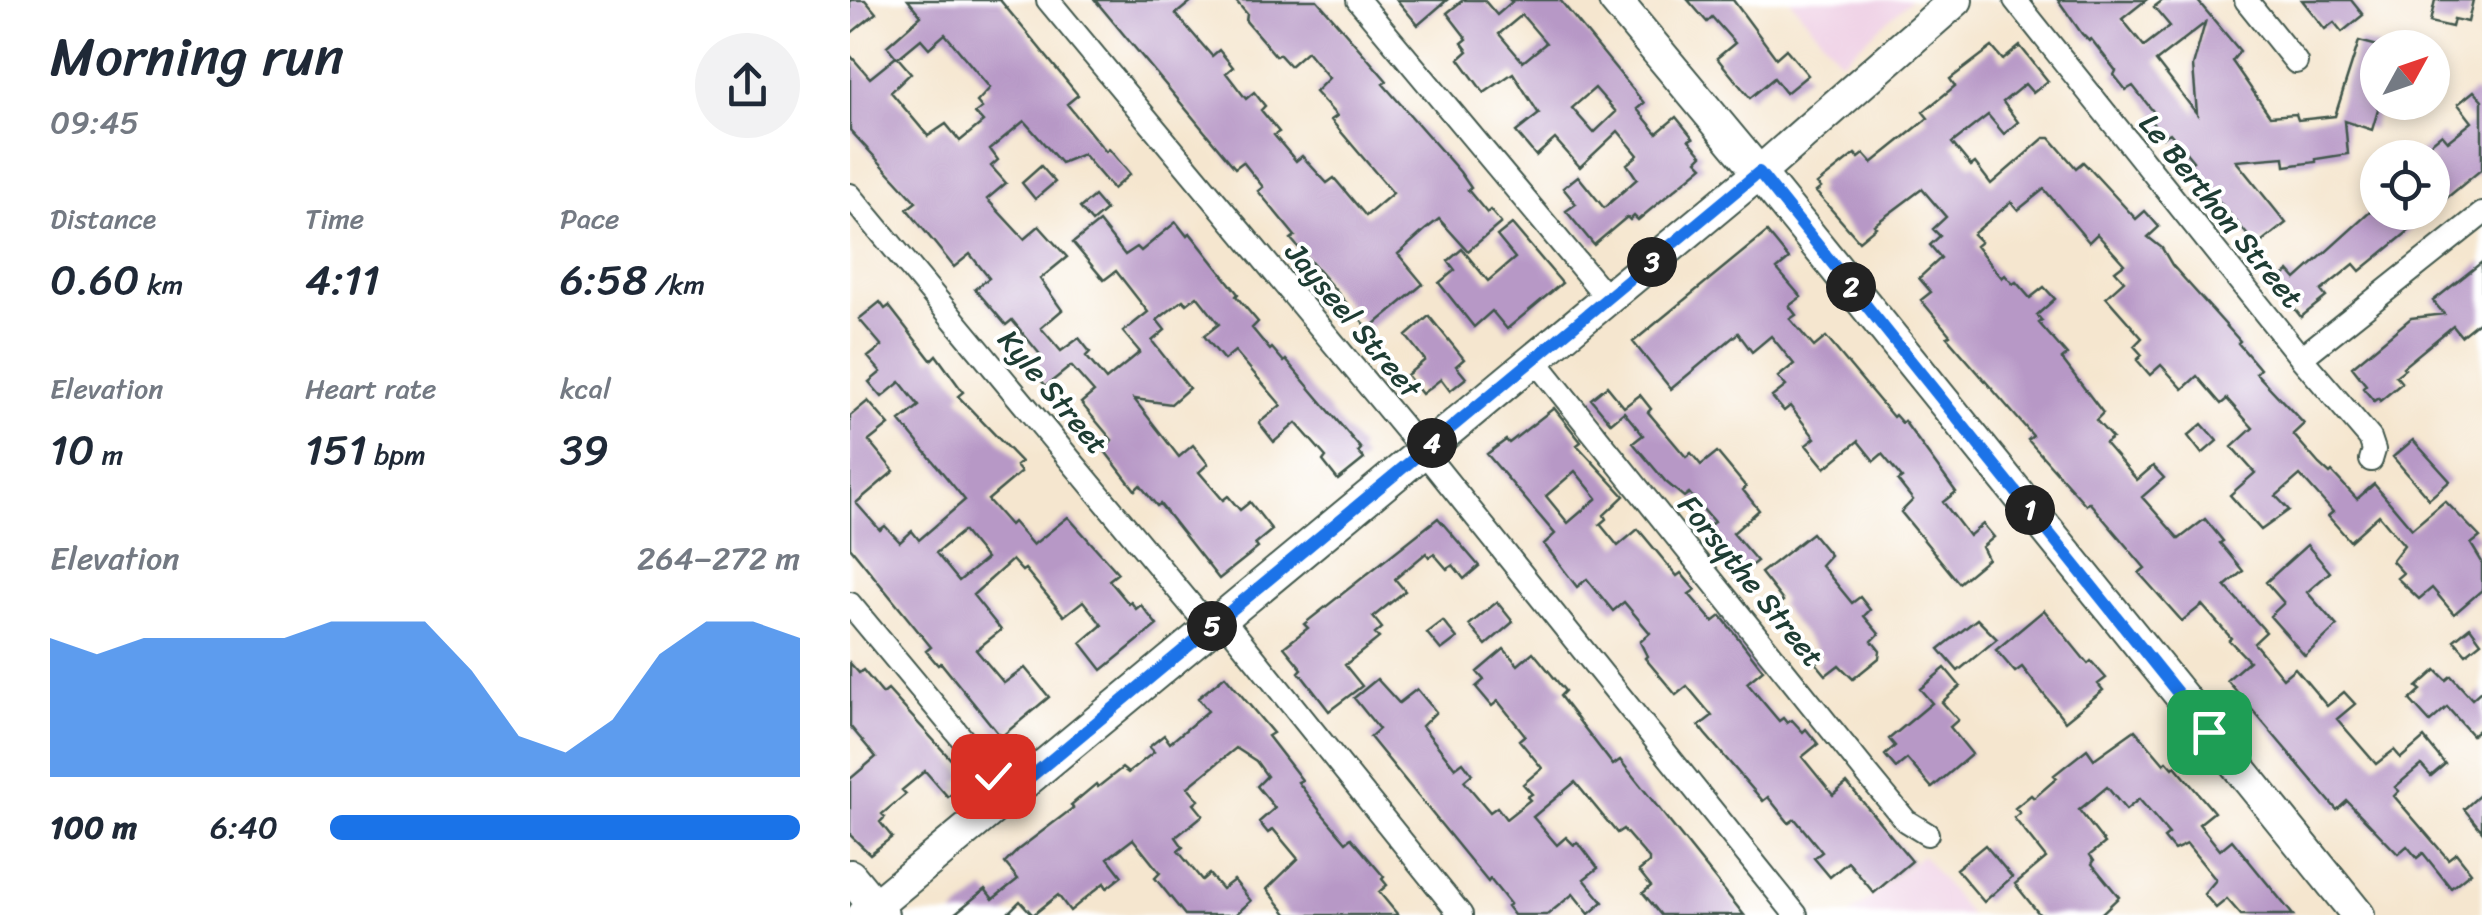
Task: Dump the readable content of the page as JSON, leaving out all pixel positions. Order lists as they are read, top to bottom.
{
  "streets": {
    "street": [
      "Le Berthon Street",
      "Jayseel Street",
      "Kyle Street",
      "Forsythe Street"
    ]
  },
  "north": "top right",
  "page": {
    "heading": ["Morning run", "09:45"],
    "stats": [
      ["Distance", "0.60 km"],
      ["Time", "4:11"],
      ["Pace", "6:58 /km"],
      ["Elevation", "10 m"],
      ["Heart rate", "151 bpm"],
      ["kcal", "39"]
    ],
    "pins": [
      "3",
      "2",
      "4",
      "1",
      "5"
    ],
    "chart": ["Elevation", "264–272 m"],
    "list": [
      {
        "name": "100 m",
        "note": "6:40"
      }
    ]
  }
}
